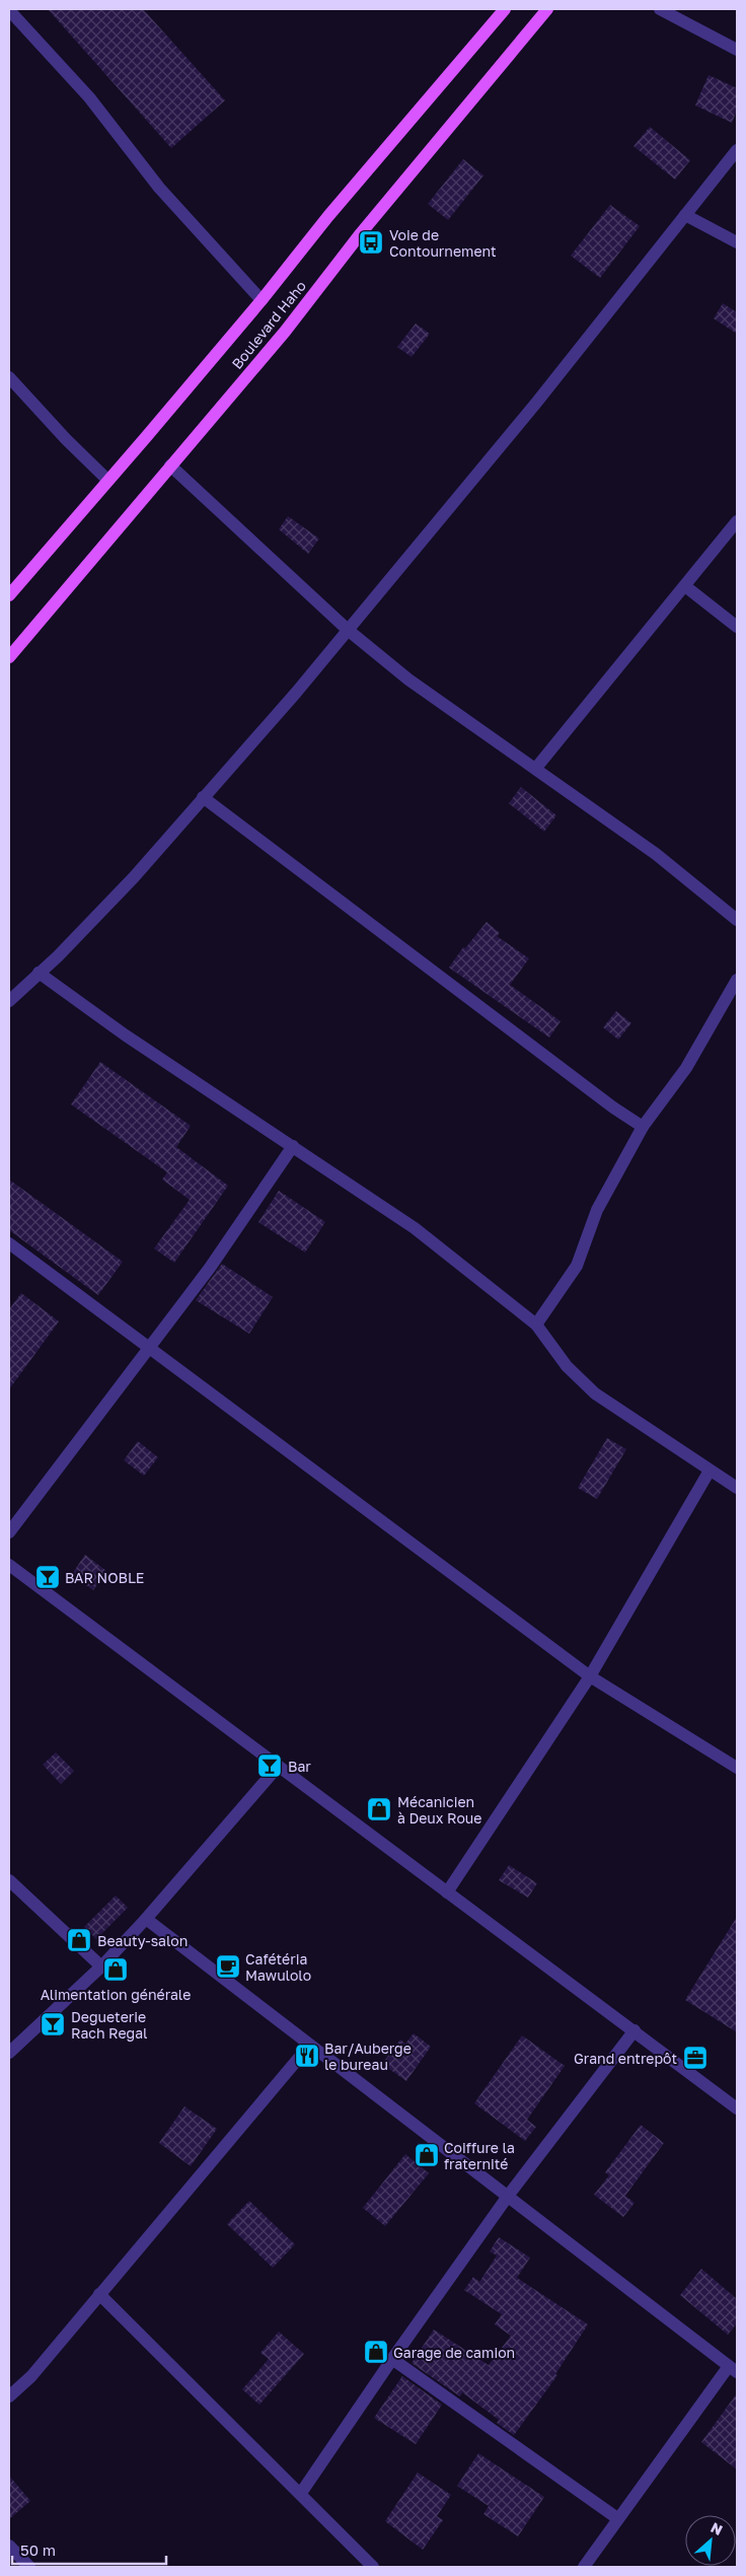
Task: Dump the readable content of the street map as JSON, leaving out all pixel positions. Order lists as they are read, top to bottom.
{
  "streets": {
    "main road": ["Boulevard Haho"]
  },
  "places": {
    "bus stop": ["Voie de Contournement"],
    "bar": ["BAR NOBLE", "Bar", "Degueterie Rach Regal"],
    "shop": [
      "Mécanicien à Deux Roue",
      "Beauty-salon",
      "Alimentation générale",
      "Coiffure la fraternité",
      "Garage de camion"
    ],
    "cafe": ["Cafétéria Mawulolo"],
    "restaurant": ["Bar/Auberge le bureau"],
    "office": ["Grand entrepôt"]
  },
  "scale_bar": "50 m",
  "north": "top right"
}
